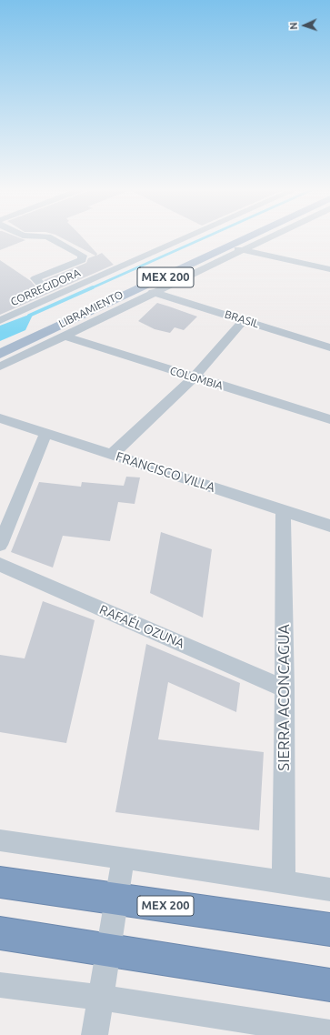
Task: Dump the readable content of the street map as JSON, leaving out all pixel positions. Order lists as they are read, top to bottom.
{
  "streets": {
    "highway": ["MEX 200"],
    "street": [
      "CORREGIDORA",
      "LIBRAMIENTO",
      "BRASIL",
      "COLOMBIA",
      "FRANCISCO VILLA",
      "RAFAÉL OZUNA",
      "SIERRA ACONCAGUA"
    ]
  },
  "crossings": [
    ["MEX 200", "LIBRAMIENTO"],
    ["LIBRAMIENTO", "BRASIL"],
    ["LIBRAMIENTO", "COLOMBIA"],
    ["FRANCISCO VILLA", "SIERRA ACONCAGUA"],
    ["RAFAÉL OZUNA", "SIERRA ACONCAGUA"]
  ],
  "north": "left"
}
